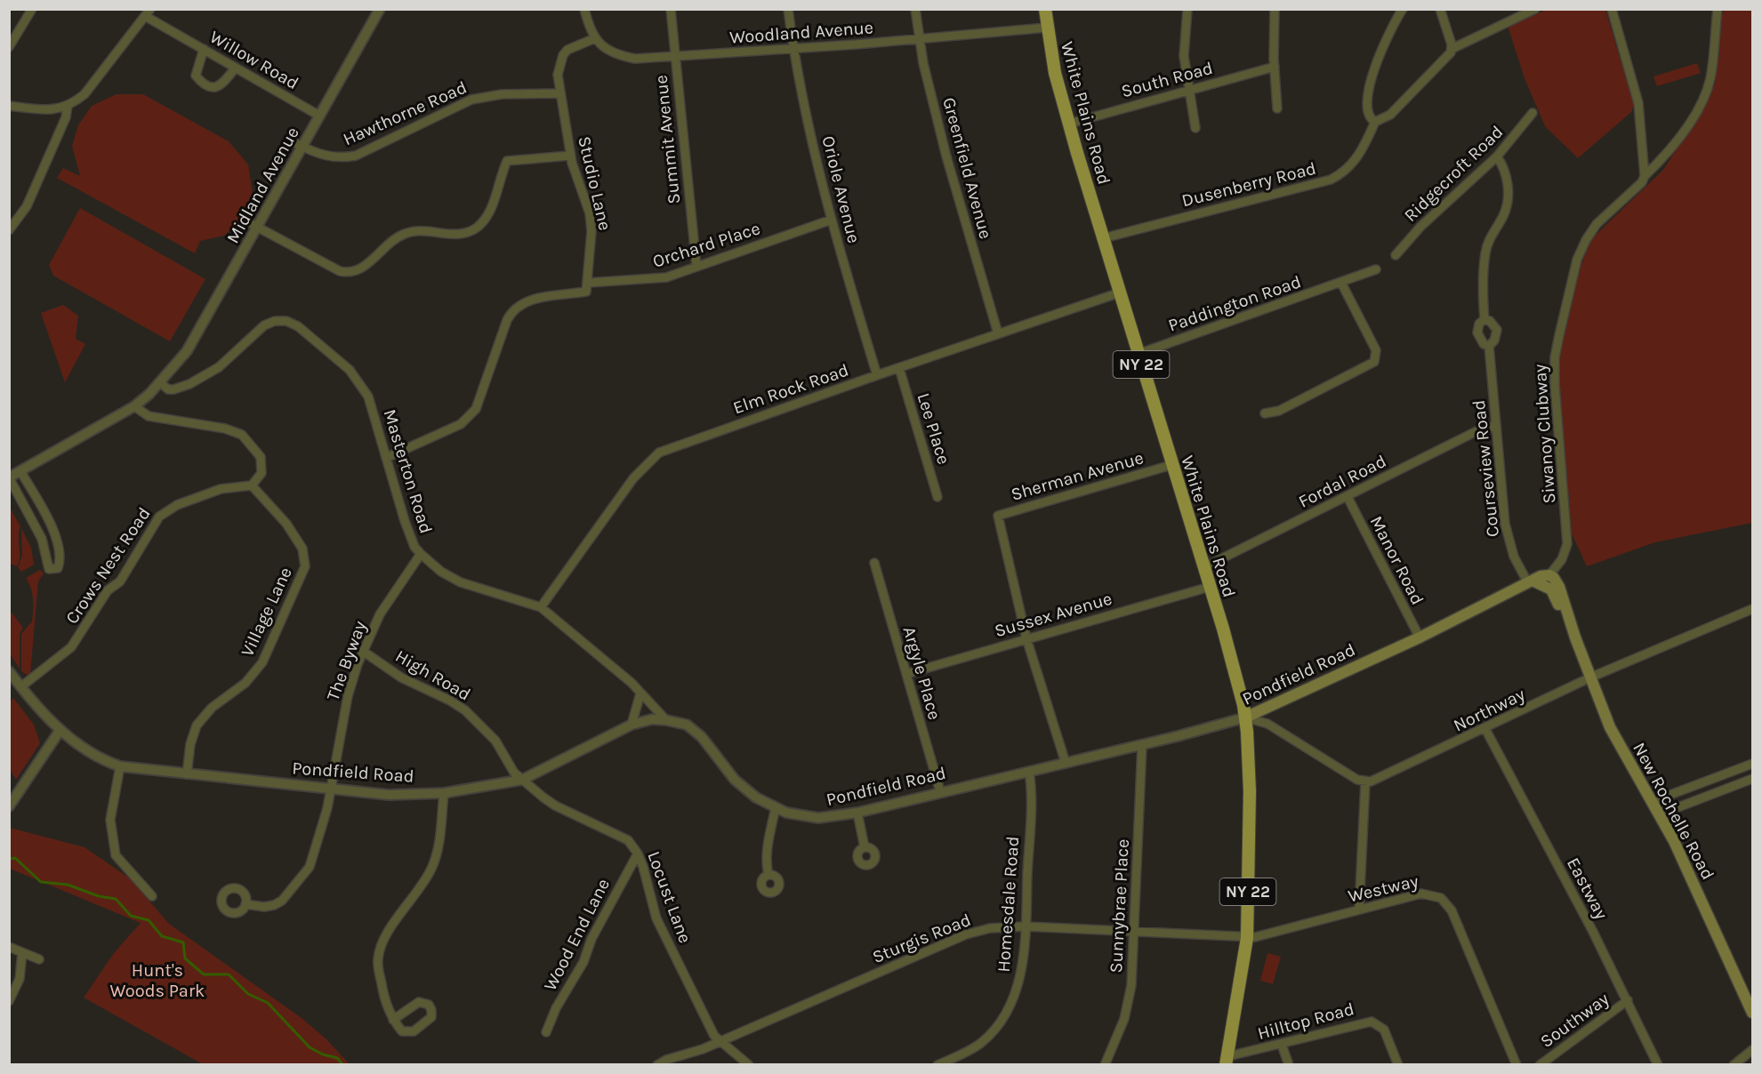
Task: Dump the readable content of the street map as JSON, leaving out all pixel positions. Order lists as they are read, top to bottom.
{
  "streets": {
    "main road": [
      "White Plains Road",
      "NY 22",
      "Pondfield Road",
      "New Rochelle Road"
    ],
    "street": [
      "Woodland Avenue",
      "Willow Road",
      "South Road",
      "Hawthorne Road",
      "Summit Avenue",
      "Greenfield Avenue",
      "Ridgecroft Road",
      "Studio Lane",
      "Dusenberry Road",
      "Midland Avenue",
      "Oriole Avenue",
      "Orchard Place",
      "Paddington Road",
      "Elm Rock Road",
      "Lee Place",
      "Siwanoy Clubway",
      "Courseview Road",
      "Masterton Road",
      "Sherman Avenue",
      "Fordal Road",
      "Manor Road",
      "Crows Nest Road",
      "Village Lane",
      "Sussex Avenue",
      "The Byway",
      "Argyle Place",
      "High Road",
      "Northway",
      "Westway",
      "Eastway",
      "Locust Lane",
      "Homesdale Road",
      "Sunnybrae Place",
      "Wood End Lane",
      "Sturgis Road",
      "Southway",
      "Hilltop Road"
    ]
  },
  "crossings": [
    ["Woodland Avenue", "White Plains Road"],
    ["Woodland Avenue", "Summit Avenue"],
    ["Woodland Avenue", "Greenfield Avenue"],
    ["Woodland Avenue", "Studio Lane"],
    ["Woodland Avenue", "Oriole Avenue"],
    ["Willow Road", "Midland Avenue"],
    ["South Road", "White Plains Road"],
    ["Hawthorne Road", "Studio Lane"],
    ["Hawthorne Road", "Midland Avenue"],
    ["White Plains Road", "Dusenberry Road"],
    ["White Plains Road", "Paddington Road"],
    ["White Plains Road", "Elm Rock Road"],
    ["White Plains Road", "Sherman Avenue"],
    ["White Plains Road", "Fordal Road"],
    ["White Plains Road", "Sussex Avenue"],
    ["White Plains Road", "Pondfield Road"],
    ["White Plains Road", "Westway"],
    ["White Plains Road", "Sturgis Road"],
    ["White Plains Road", "Hilltop Road"],
    ["Summit Avenue", "Orchard Place"],
    ["Greenfield Avenue", "Elm Rock Road"],
    ["Ridgecroft Road", "Courseview Road"],
    ["Studio Lane", "Orchard Place"],
    ["Studio Lane", "Masterton Road"],
    ["Midland Avenue", "Masterton Road"],
    ["Oriole Avenue", "Orchard Place"],
    ["Oriole Avenue", "Elm Rock Road"],
    ["Elm Rock Road", "Lee Place"],
    ["Elm Rock Road", "Masterton Road"],
    ["Siwanoy Clubway", "New Rochelle Road"],
    ["Courseview Road", "Fordal Road"],
    ["Courseview Road", "Pondfield Road"],
    ["Courseview Road", "New Rochelle Road"],
    ["Masterton Road", "The Byway"],
    ["Masterton Road", "Pondfield Road"],
    ["Sherman Avenue", "Sussex Avenue"],
    ["Fordal Road", "Manor Road"],
    ["Manor Road", "Pondfield Road"],
    ["Crows Nest Road", "Village Lane"],
    ["Crows Nest Road", "Pondfield Road"],
    ["Village Lane", "Pondfield Road"],
    ["Sussex Avenue", "Argyle Place"],
    ["The Byway", "Pondfield Road"],
    ["The Byway", "High Road"],
    ["Argyle Place", "Pondfield Road"],
    ["Pondfield Road", "High Road"],
    ["Pondfield Road", "New Rochelle Road"],
    ["Pondfield Road", "Locust Lane"],
    ["Pondfield Road", "Homesdale Road"],
    ["Pondfield Road", "Sunnybrae Place"],
    ["High Road", "Locust Lane"],
    ["Northway", "New Rochelle Road"],
    ["Northway", "Eastway"],
    ["Westway", "Sturgis Road"],
    ["Eastway", "Southway"],
    ["Locust Lane", "Wood End Lane"],
    ["Locust Lane", "Sturgis Road"],
    ["Homesdale Road", "Sturgis Road"],
    ["Sunnybrae Place", "Sturgis Road"]
  ],
  "parks": ["Hunt's Woods Park"]
}
